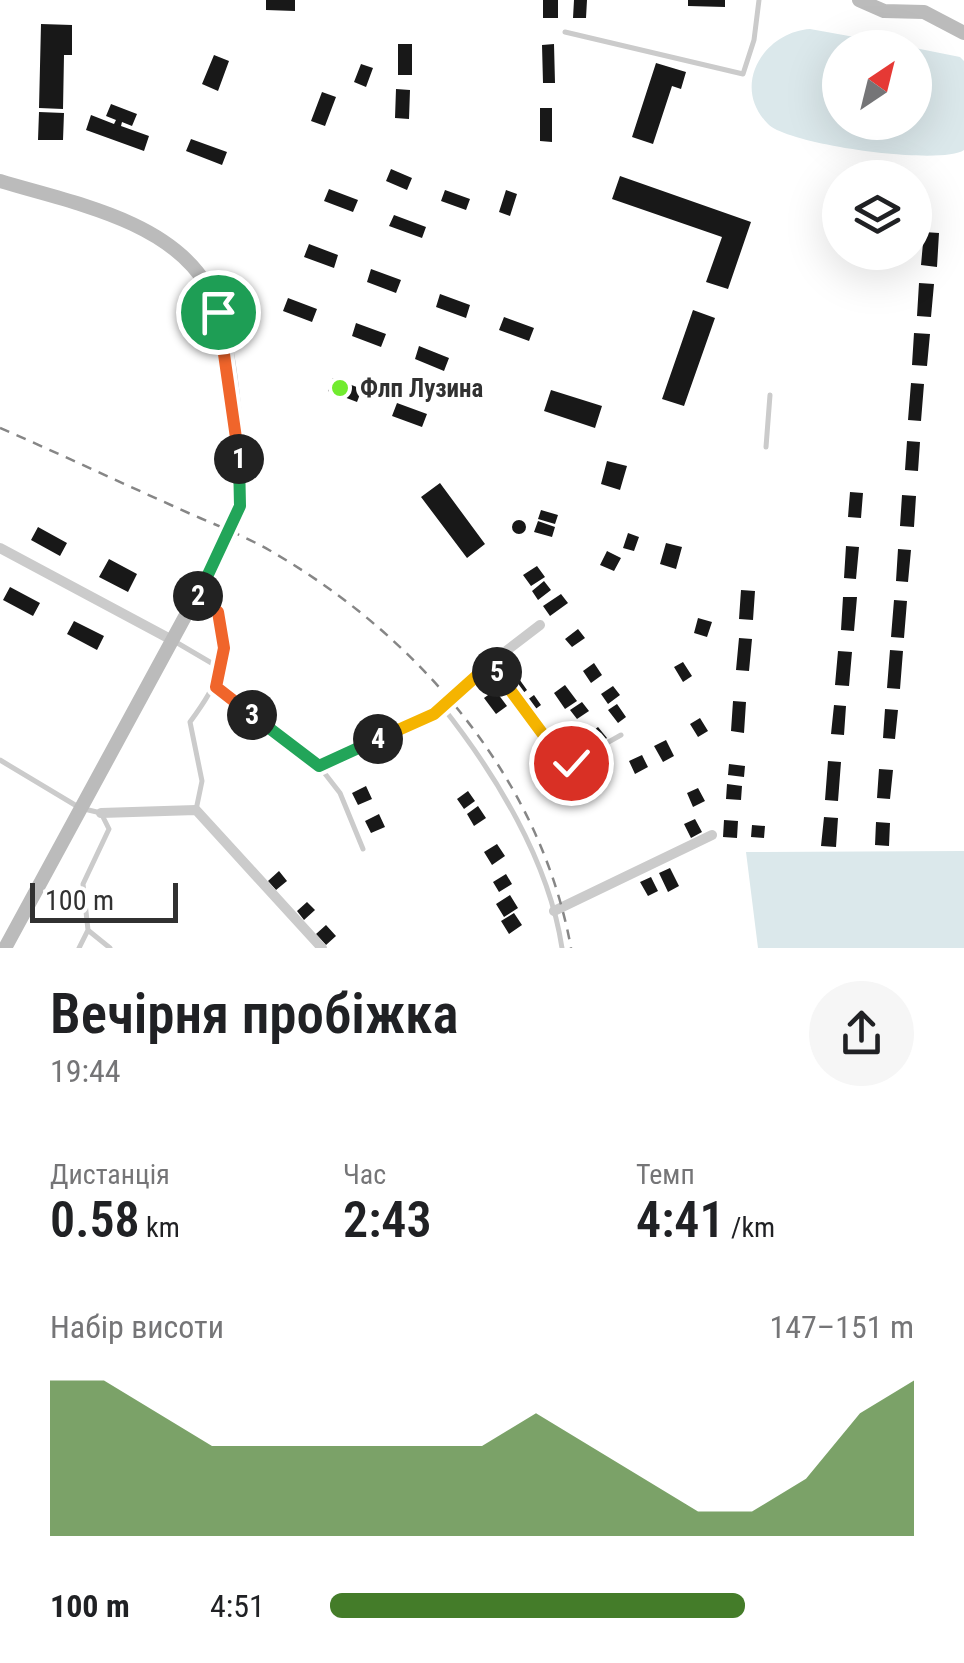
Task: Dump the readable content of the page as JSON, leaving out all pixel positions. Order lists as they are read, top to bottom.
{
  "places": ["Флп Лузина"],
  "scale_bar": "100 m",
  "north": "top right",
  "page": {
    "pins": [
      "1",
      "2",
      "5",
      "3",
      "4"
    ],
    "scale": "100 m",
    "heading": ["Вечірня пробіжка", "19:44"],
    "stats": [
      ["Дистанція", "0.58 km"],
      ["Час", "2:43"],
      ["Темп", "4:41 /km"]
    ],
    "chart": ["Набір висоти", "147–151 m"],
    "list": [
      {
        "name": "100 m",
        "note": "4:51"
      }
    ]
  }
}
